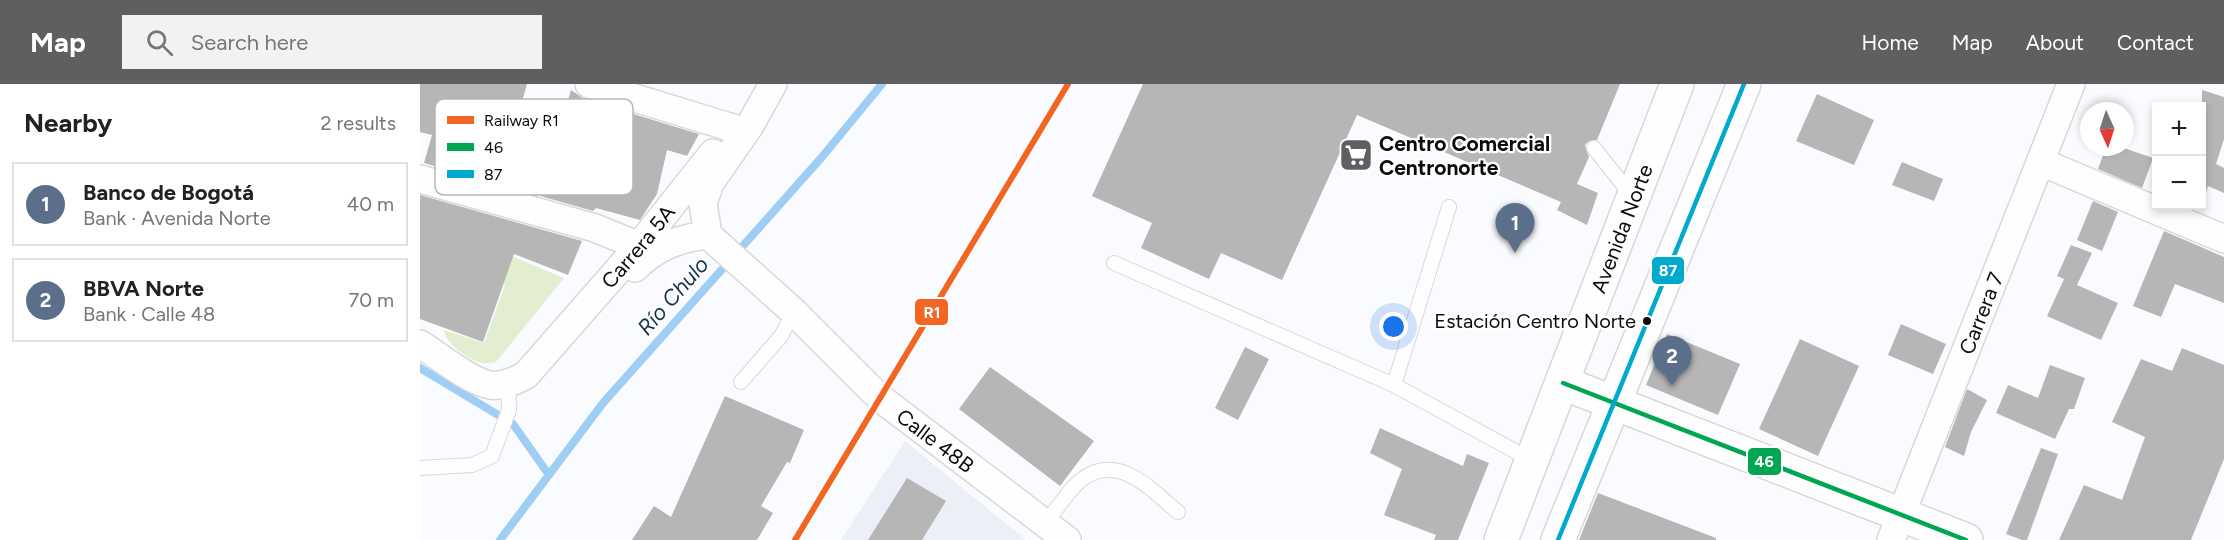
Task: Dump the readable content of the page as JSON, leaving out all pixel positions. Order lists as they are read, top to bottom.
{
  "streets": {
    "main road": ["Avenida Norte"],
    "street": ["Carrera 5A", "Carrera 7", "Calle 48B"]
  },
  "water": ["Río Chulo"],
  "places": {
    "supermarket": ["Centro Comercial Centronorte"],
    "other": ["Estación Centro Norte"]
  },
  "lines": ["rail line R1", "transit line 87", "transit line 46"],
  "legend": ["Railway R1", "46", "87"],
  "north": "bottom",
  "page": {
    "header": "Map",
    "search": "Search here",
    "nav": [
      "Home",
      "Map",
      "About",
      "Contact"
    ],
    "heading": ["Nearby", "2 results"],
    "map_buttons": ["+", "−"],
    "list": [
      {
        "mark": "1",
        "name": "Banco de Bogotá",
        "note": "Bank · Avenida Norte",
        "value": "40 m"
      },
      {
        "mark": "2",
        "name": "BBVA Norte",
        "note": "Bank · Calle 48",
        "value": "70 m"
      }
    ],
    "pins": ["1", "2"]
  }
}
